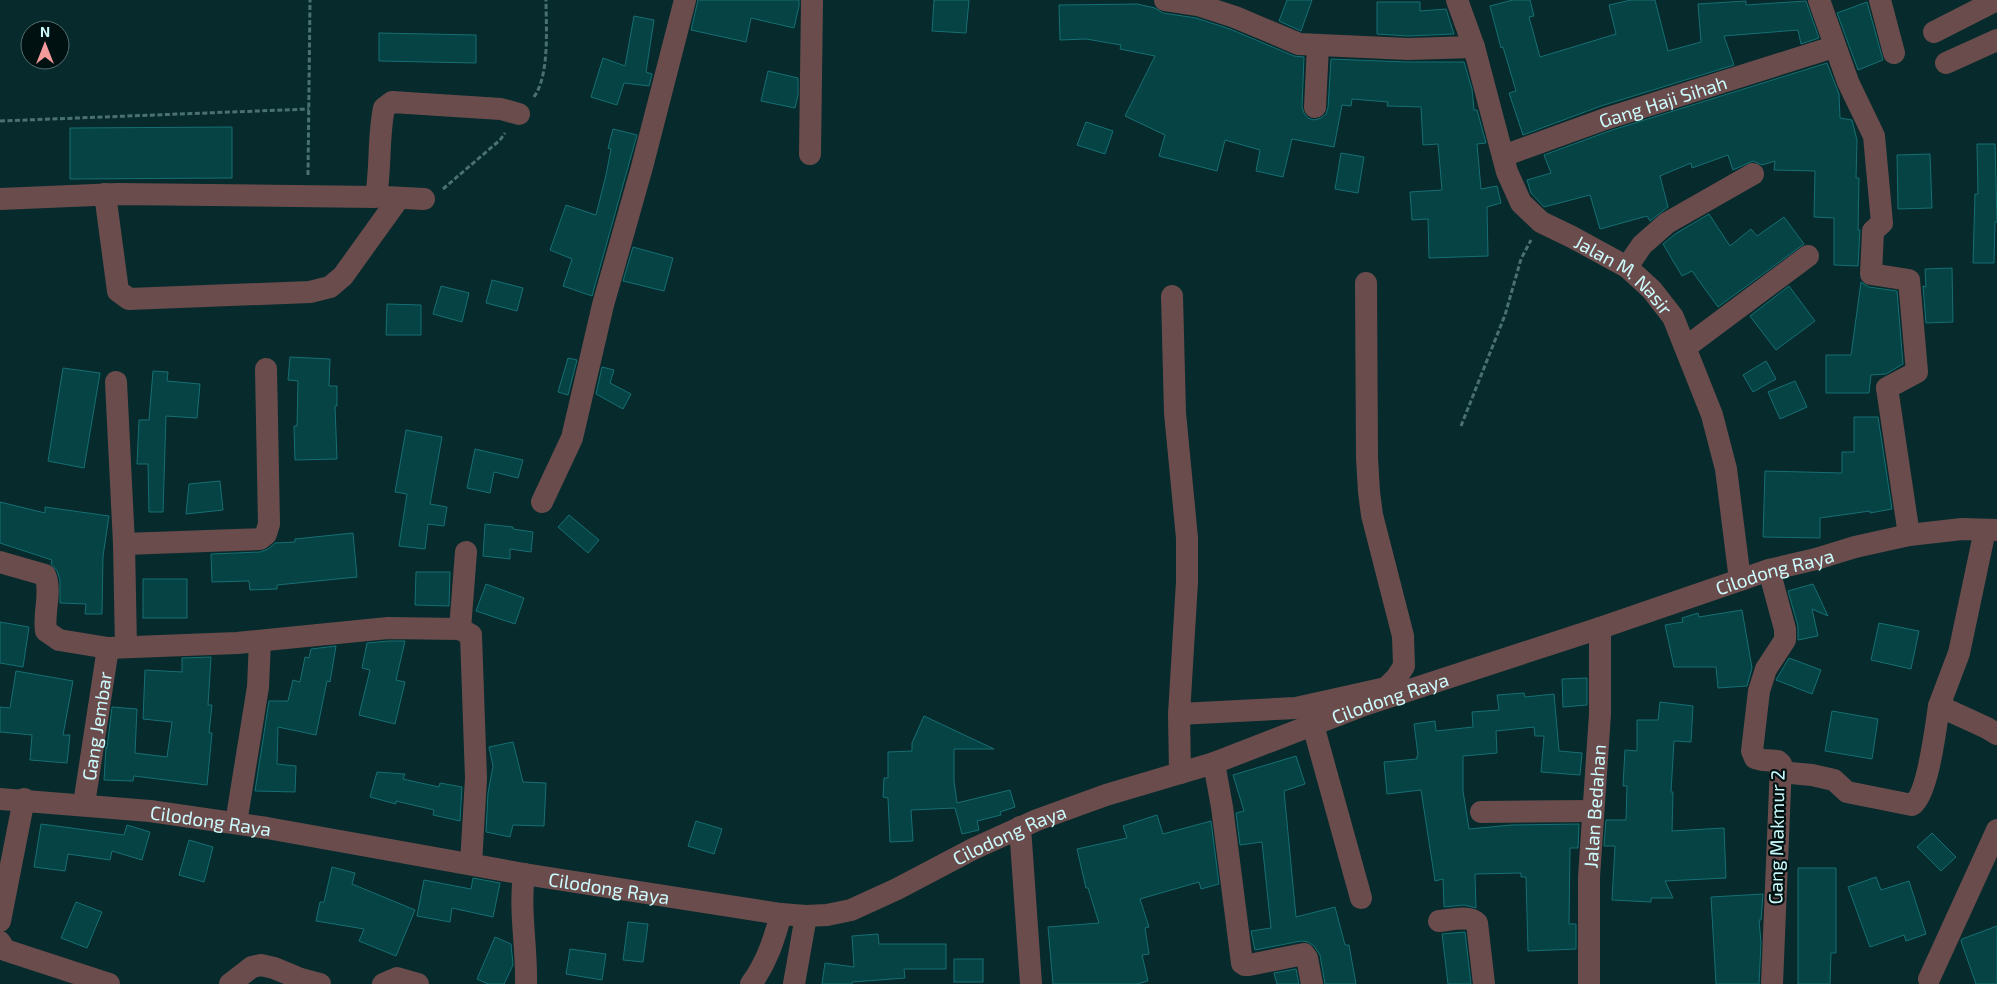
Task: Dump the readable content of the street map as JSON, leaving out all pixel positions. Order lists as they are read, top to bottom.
{
  "streets": {
    "street": [
      "Gang Haji Sihah",
      "Jalan M. Nasir",
      "Cilodong Raya",
      "Gang Jembar",
      "Jalan Bedahan",
      "Gang Makmur 2"
    ]
  },
  "crossings": [
    ["Gang Haji Sihah", "Jalan M. Nasir"],
    ["Jalan M. Nasir", "Cilodong Raya"],
    ["Cilodong Raya", "Gang Jembar"],
    ["Cilodong Raya", "Jalan Bedahan"],
    ["Cilodong Raya", "Gang Makmur 2"]
  ],
  "north": "top"
}
